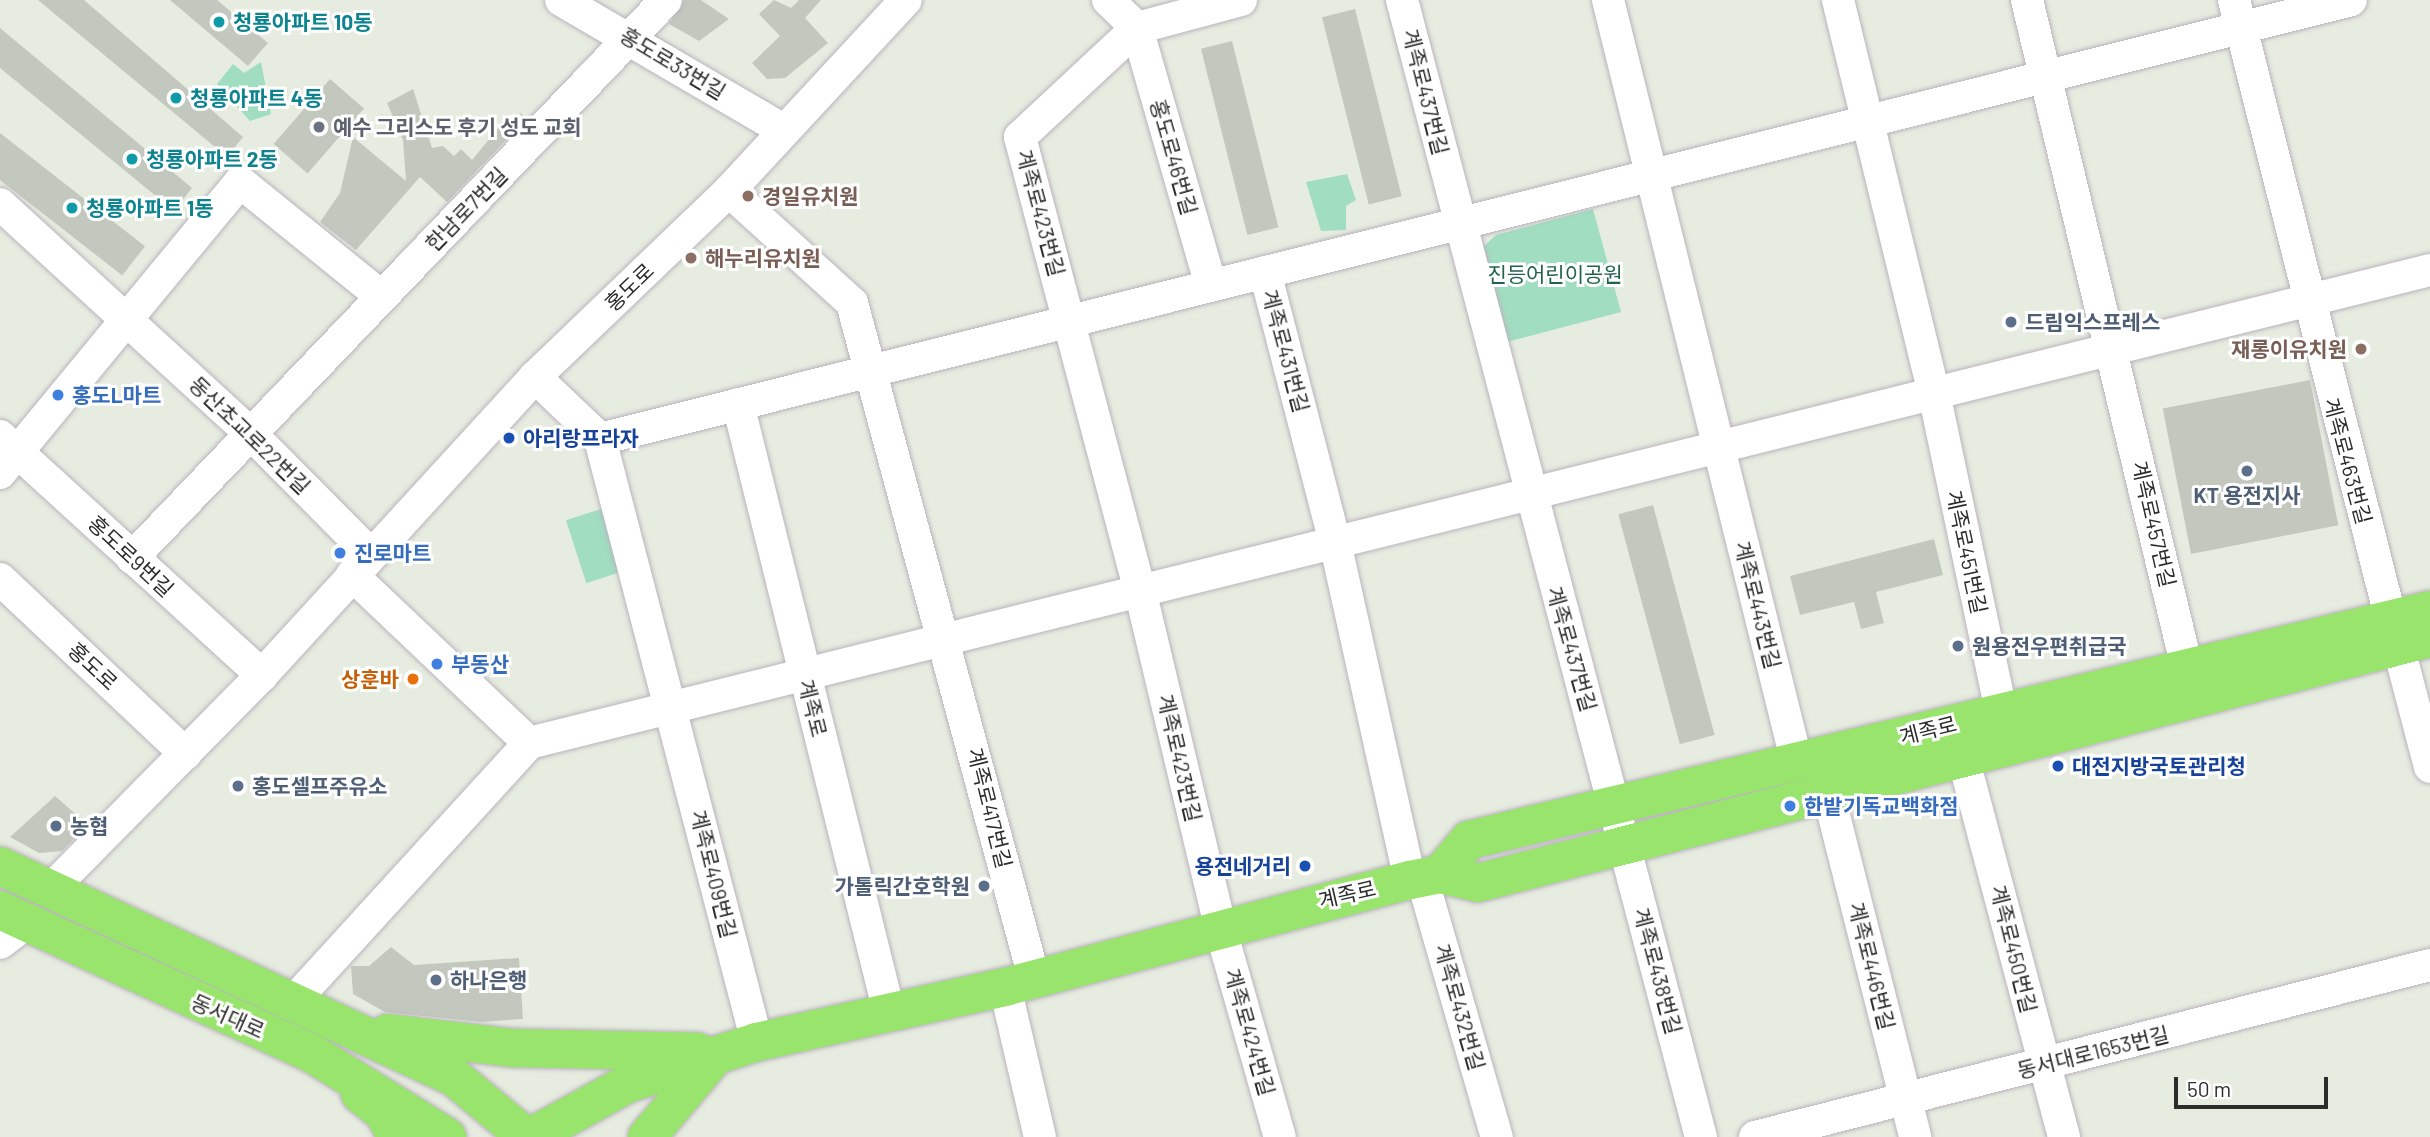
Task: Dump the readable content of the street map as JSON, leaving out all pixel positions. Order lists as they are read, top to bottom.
{
  "streets": {
    "main road": ["계족로", "동서대로"],
    "street": [
      "홍도로33번길",
      "계족로437번길",
      "홍도로46번길",
      "한남로7번길",
      "계족로423번길",
      "홍도로",
      "계족로431번길",
      "동산초교로22번길",
      "계족로463번길",
      "계족로457번길",
      "계족로451번길",
      "홍도로9번길",
      "계족로443번길",
      "계족로417번길",
      "계족로409번길",
      "계족로450번길",
      "계족로446번길",
      "계족로438번길",
      "계족로432번길",
      "계족로424번길",
      "동서대로1653번길"
    ]
  },
  "crossings": [
    ["홍도로33번길", "한남로7번길"],
    ["홍도로33번길", "홍도로"],
    ["계족로437번길", "계족로431번길"],
    ["계족로437번길", "계족로"],
    ["계족로437번길", "계족로438번길"],
    ["홍도로46번길", "계족로423번길"],
    ["한남로7번길", "동산초교로22번길"],
    ["한남로7번길", "홍도로9번길"],
    ["계족로423번길", "계족로"],
    ["계족로423번길", "계족로424번길"],
    ["홍도로", "동산초교로22번길"],
    ["홍도로", "홍도로9번길"],
    ["홍도로", "계족로417번길"],
    ["홍도로", "동서대로"],
    ["계족로431번길", "계족로"],
    ["계족로431번길", "계족로432번길"],
    ["계족로463번길", "계족로"],
    ["계족로457번길", "계족로"],
    ["계족로451번길", "계족로"],
    ["계족로443번길", "계족로"],
    ["계족로", "계족로417번길"],
    ["계족로", "계족로409번길"],
    ["계족로", "계족로450번길"],
    ["계족로", "계족로446번길"],
    ["계족로", "계족로438번길"],
    ["계족로", "계족로432번길"],
    ["계족로", "계족로424번길"],
    ["계족로450번길", "동서대로1653번길"],
    ["계족로446번길", "동서대로1653번길"]
  ],
  "parks": ["진등어린이공원"],
  "places": [
    "청룡아파트 10동",
    "청룡아파트 4동",
    "예수 그리스도 후기 성도 교회",
    "청룡아파트 2동",
    "경일유치원",
    "청룡아파트 1동",
    "해누리유치원",
    "드림익스프레스",
    "재롱이유치원",
    "홍도L마트",
    "아리랑프라자",
    "KT 용전지사",
    "진로마트",
    "원용전우편취급국",
    "부동산",
    "상훈바",
    "대전지방국토관리청",
    "홍도셀프주유소",
    "한밭기독교백화점",
    "농협",
    "용전네거리",
    "가톨릭간호학원",
    "하나은행"
  ],
  "scale_bar": "50 m"
}
